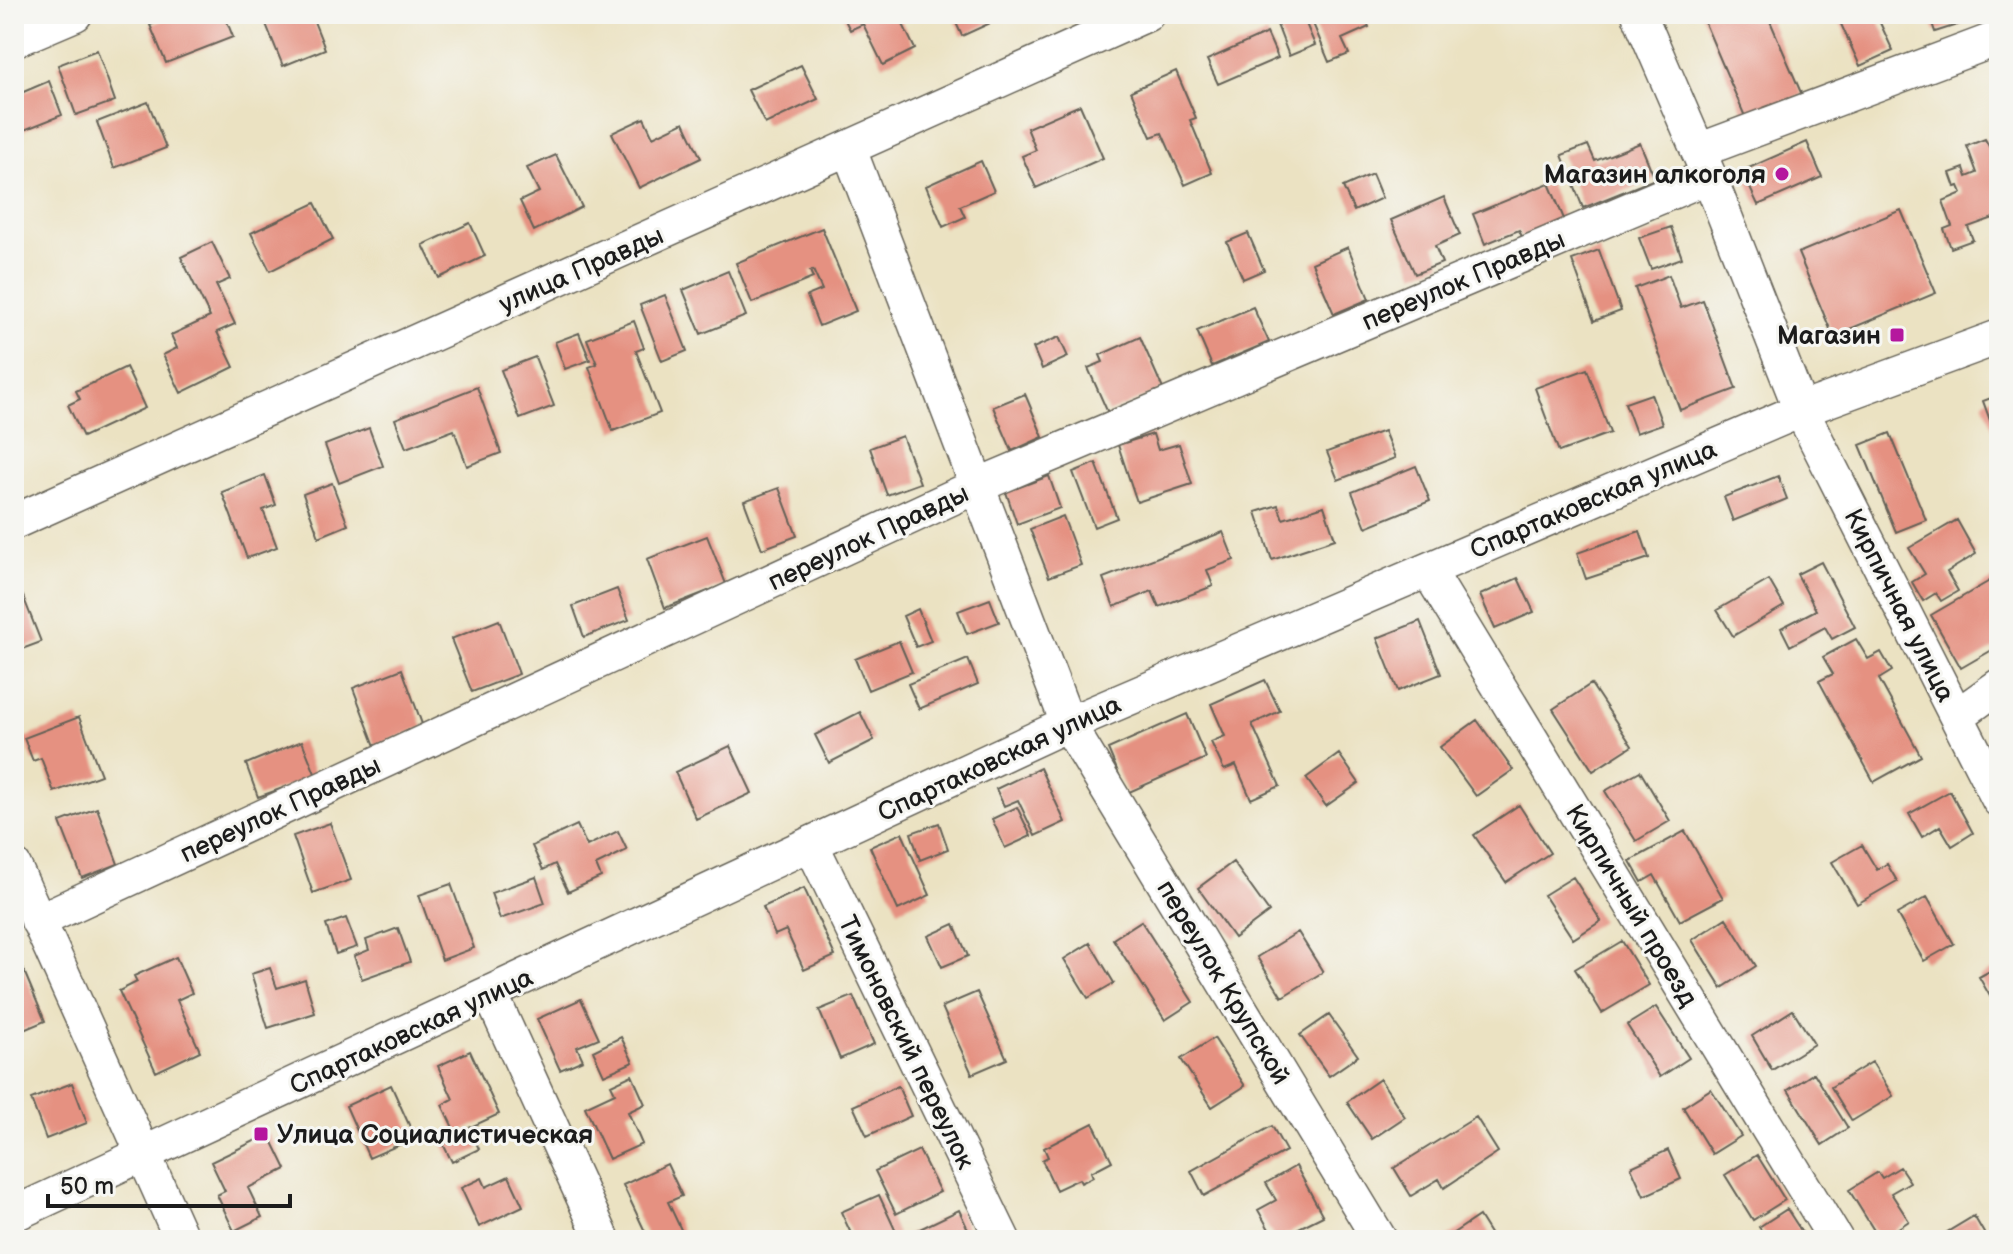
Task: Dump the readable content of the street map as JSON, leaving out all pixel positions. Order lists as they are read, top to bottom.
{
  "streets": {
    "street": [
      "улица Правды",
      "переулок Правды",
      "Спартаковская улица",
      "Кирпичная улица",
      "Кирпичный проезд",
      "переулок Крупской",
      "Тимоновский переулок"
    ]
  },
  "crossings": [
    ["улица Правды", "переулок Крупской"],
    ["переулок Правды", "Кирпичная улица"],
    ["переулок Правды", "переулок Крупской"],
    ["Спартаковская улица", "Кирпичная улица"],
    ["Спартаковская улица", "Кирпичный проезд"],
    ["Спартаковская улица", "переулок Крупской"],
    ["Спартаковская улица", "Тимоновский переулок"]
  ],
  "places": {
    "other": ["Магазин алкоголя"],
    "transit": ["Магазин", "Улица Социалистическая"]
  },
  "scale_bar": "50 m"
}
